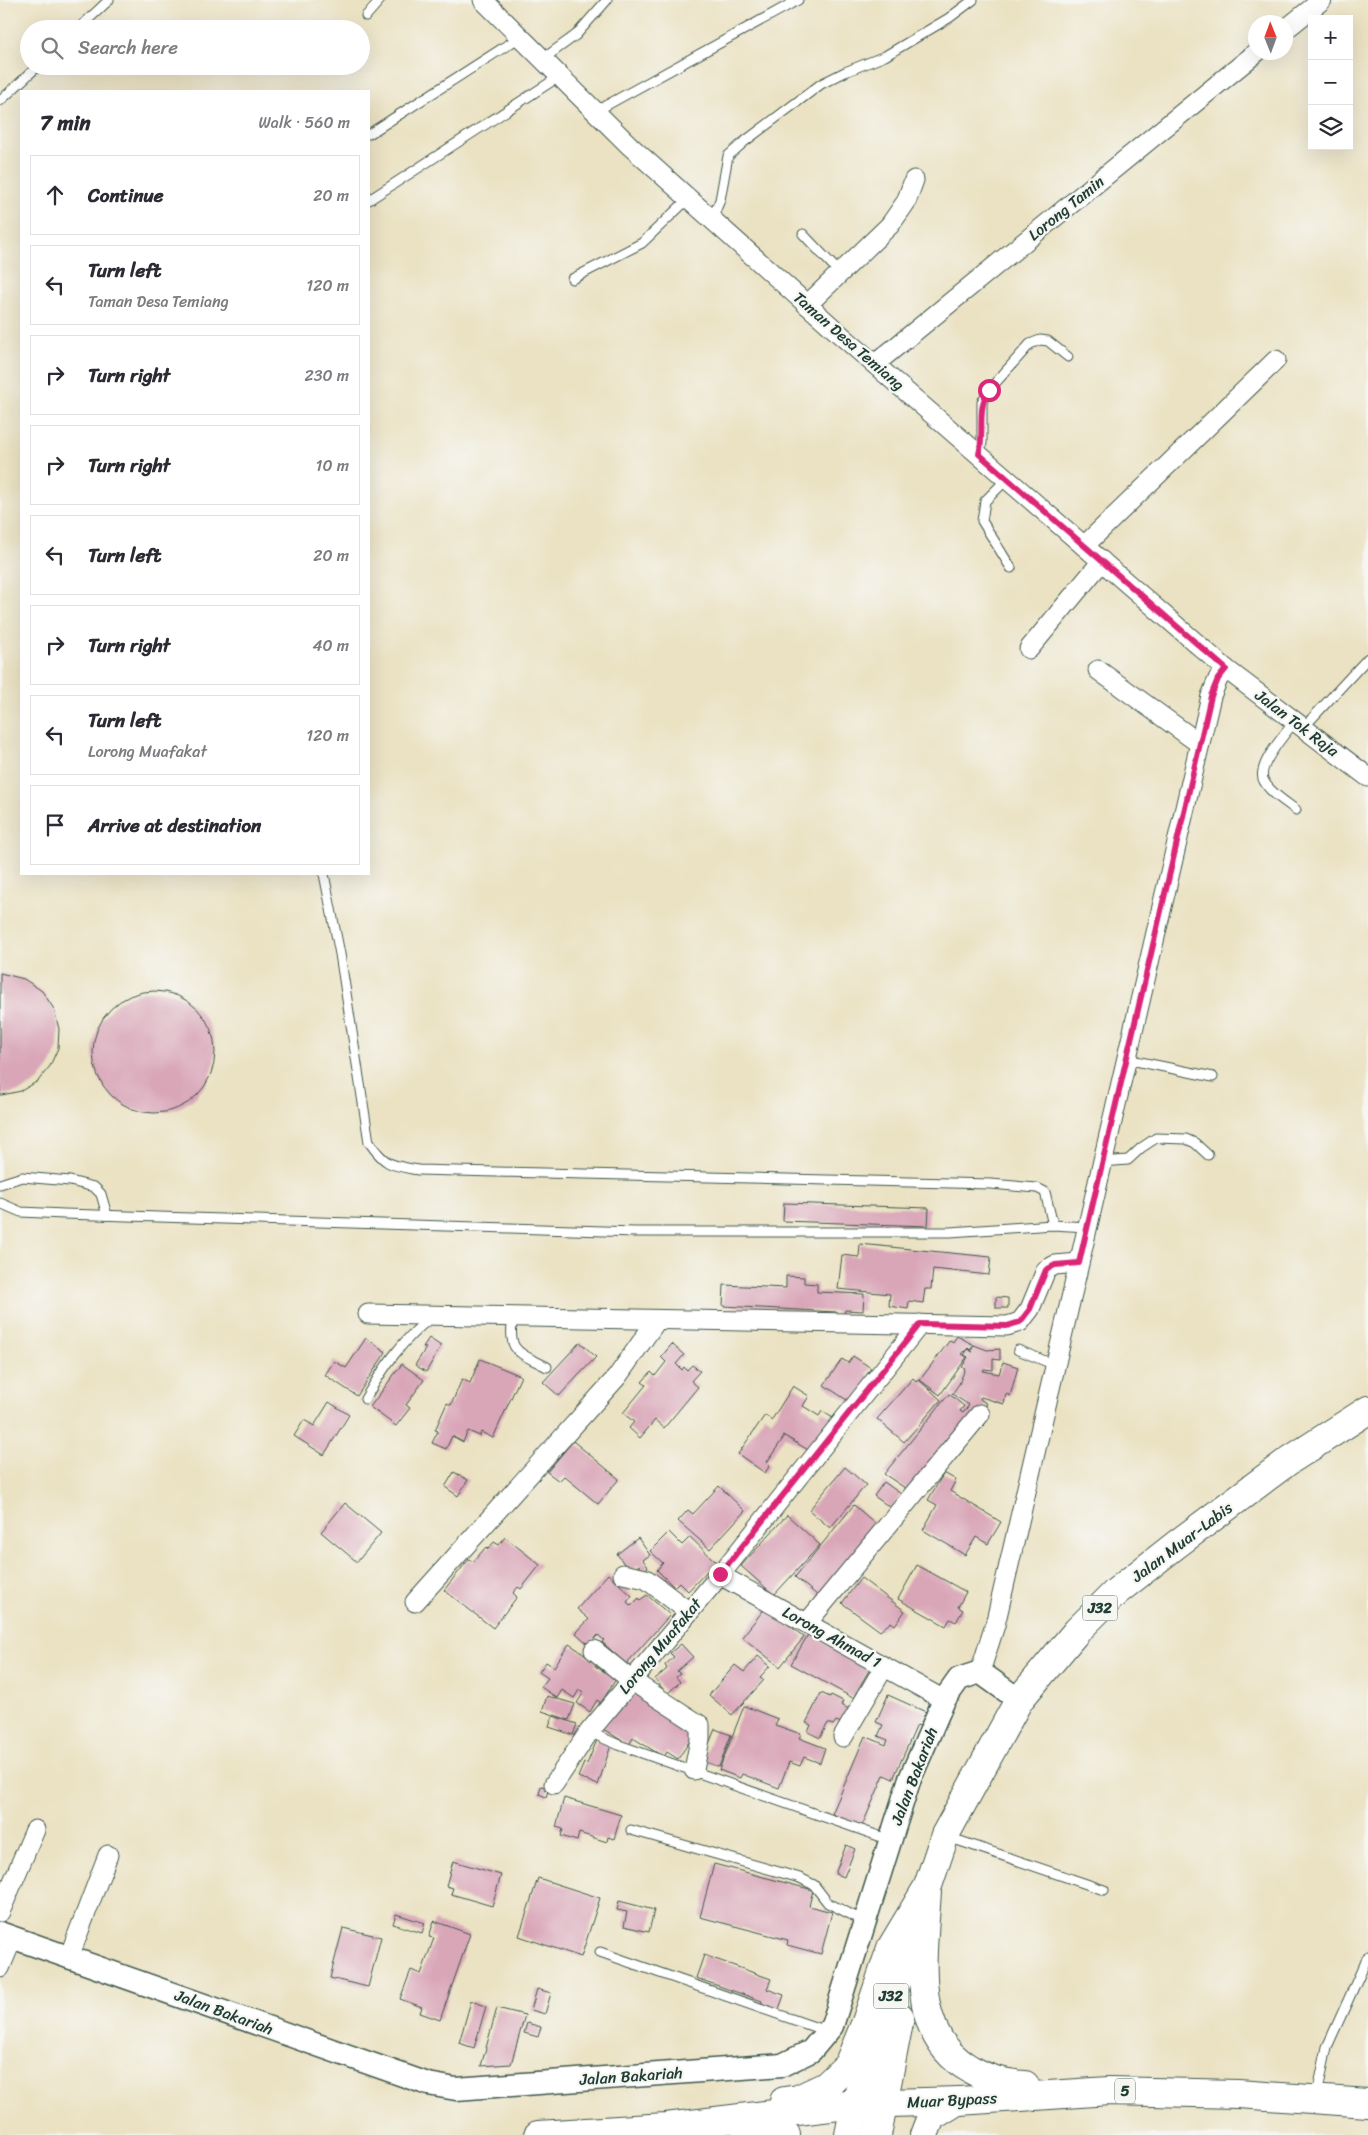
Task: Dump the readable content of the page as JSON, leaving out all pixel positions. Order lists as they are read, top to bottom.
{
  "streets": {
    "main road": [
      "Jalan Muar-Labis",
      "J32",
      "5",
      "Muar Bypass"
    ],
    "street": [
      "Lorong Tamin",
      "Taman Desa Temiang",
      "Jalan Tok Raja",
      "Lorong Ahmad 1",
      "Lorong Muafakat",
      "Jalan Bakariah"
    ]
  },
  "crossings": [
    ["Lorong Tamin", "Taman Desa Temiang"],
    ["Taman Desa Temiang", "Jalan Tok Raja"],
    ["Jalan Muar-Labis", "Muar Bypass"],
    ["Lorong Ahmad 1", "Lorong Muafakat"],
    ["Lorong Ahmad 1", "Jalan Bakariah"]
  ],
  "north": "top",
  "page": {
    "map_buttons": ["+", "−"],
    "search": "Search here",
    "heading": ["7 min", "Walk · 560 m"],
    "list": [
      ["Continue", "20 m"],
      ["Turn left", "Taman Desa Temiang", "120 m"],
      ["Turn right", "230 m"],
      ["Turn right", "10 m"],
      ["Turn left", "20 m"],
      ["Turn right", "40 m"],
      ["Turn left", "Lorong Muafakat", "120 m"],
      "Arrive at destination"
    ]
  }
}
